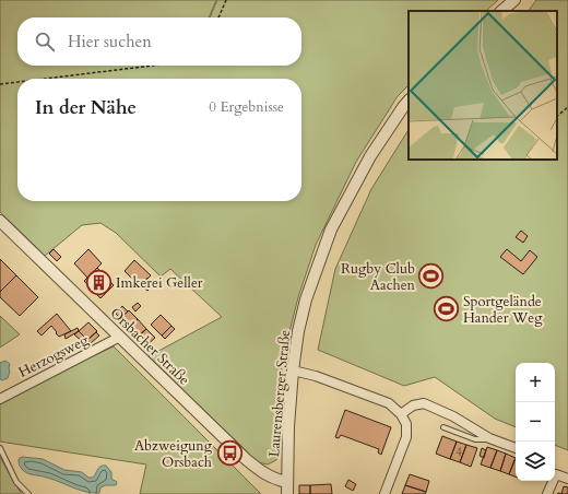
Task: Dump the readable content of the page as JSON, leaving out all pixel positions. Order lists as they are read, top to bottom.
{
  "streets": {
    "street": ["Orsbacher Straße", "Herzogsweg", "Laurensberger Straße"]
  },
  "crossings": [
    ["Orsbacher Straße", "Herzogsweg"],
    ["Orsbacher Straße", "Laurensberger Straße"]
  ],
  "places": {
    "sports": ["Rugby Club Aachen", "Sportgelände Hander Weg"],
    "building": ["Imkerei Geller"],
    "bus stop": ["Abzweigung Orsbach"]
  },
  "house_numbers": ["4"],
  "page": {
    "search": "Hier suchen",
    "heading": ["In der Nähe", "0 Ergebnisse"],
    "map_buttons": ["+", "−"]
  }
}
